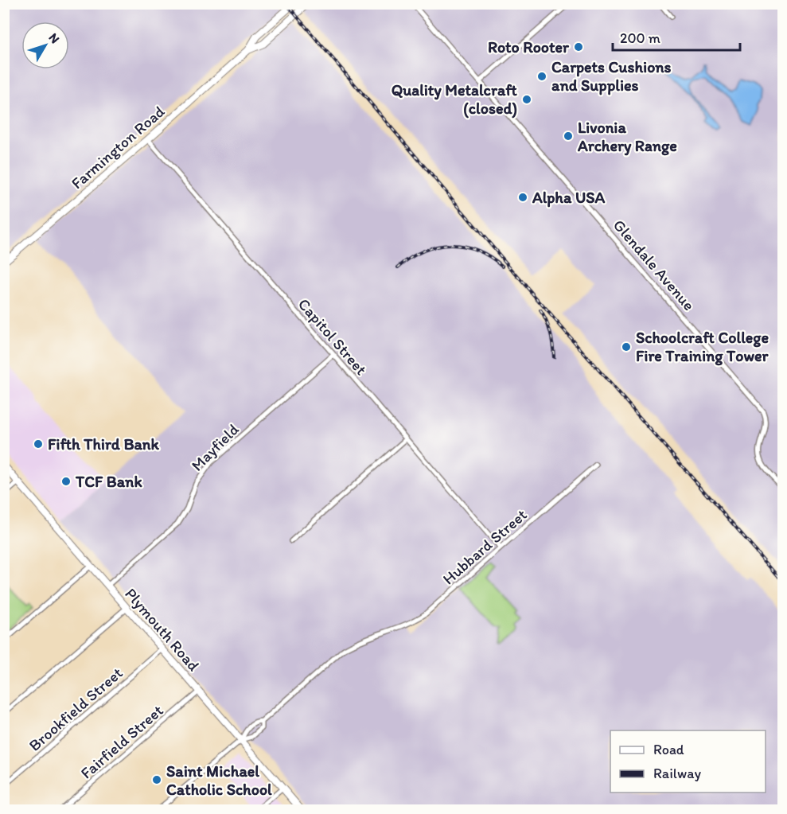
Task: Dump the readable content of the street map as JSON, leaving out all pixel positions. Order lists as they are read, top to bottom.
{
  "streets": {
    "main road": ["Farmington Road", "Plymouth Road"],
    "street": [
      "Glendale Avenue",
      "Capitol Street",
      "Mayfield",
      "Hubbard Street",
      "Brookfield Street",
      "Fairfield Street"
    ]
  },
  "crossings": [
    ["Farmington Road", "Capitol Street"],
    ["Capitol Street", "Mayfield"],
    ["Capitol Street", "Hubbard Street"],
    ["Mayfield", "Plymouth Road"],
    ["Plymouth Road", "Brookfield Street"],
    ["Plymouth Road", "Fairfield Street"]
  ],
  "places": [
    "Roto Rooter",
    "Carpets Cushions and Supplies",
    "Quality Metalcraft (closed)",
    "Livonia Archery Range",
    "Alpha USA",
    "Schoolcraft College Fire Training Tower",
    "Fifth Third Bank",
    "TCF Bank",
    "Saint Michael Catholic School"
  ],
  "legend": ["Road", "Railway"],
  "scale_bar": "200 m",
  "north": "top right"
}
